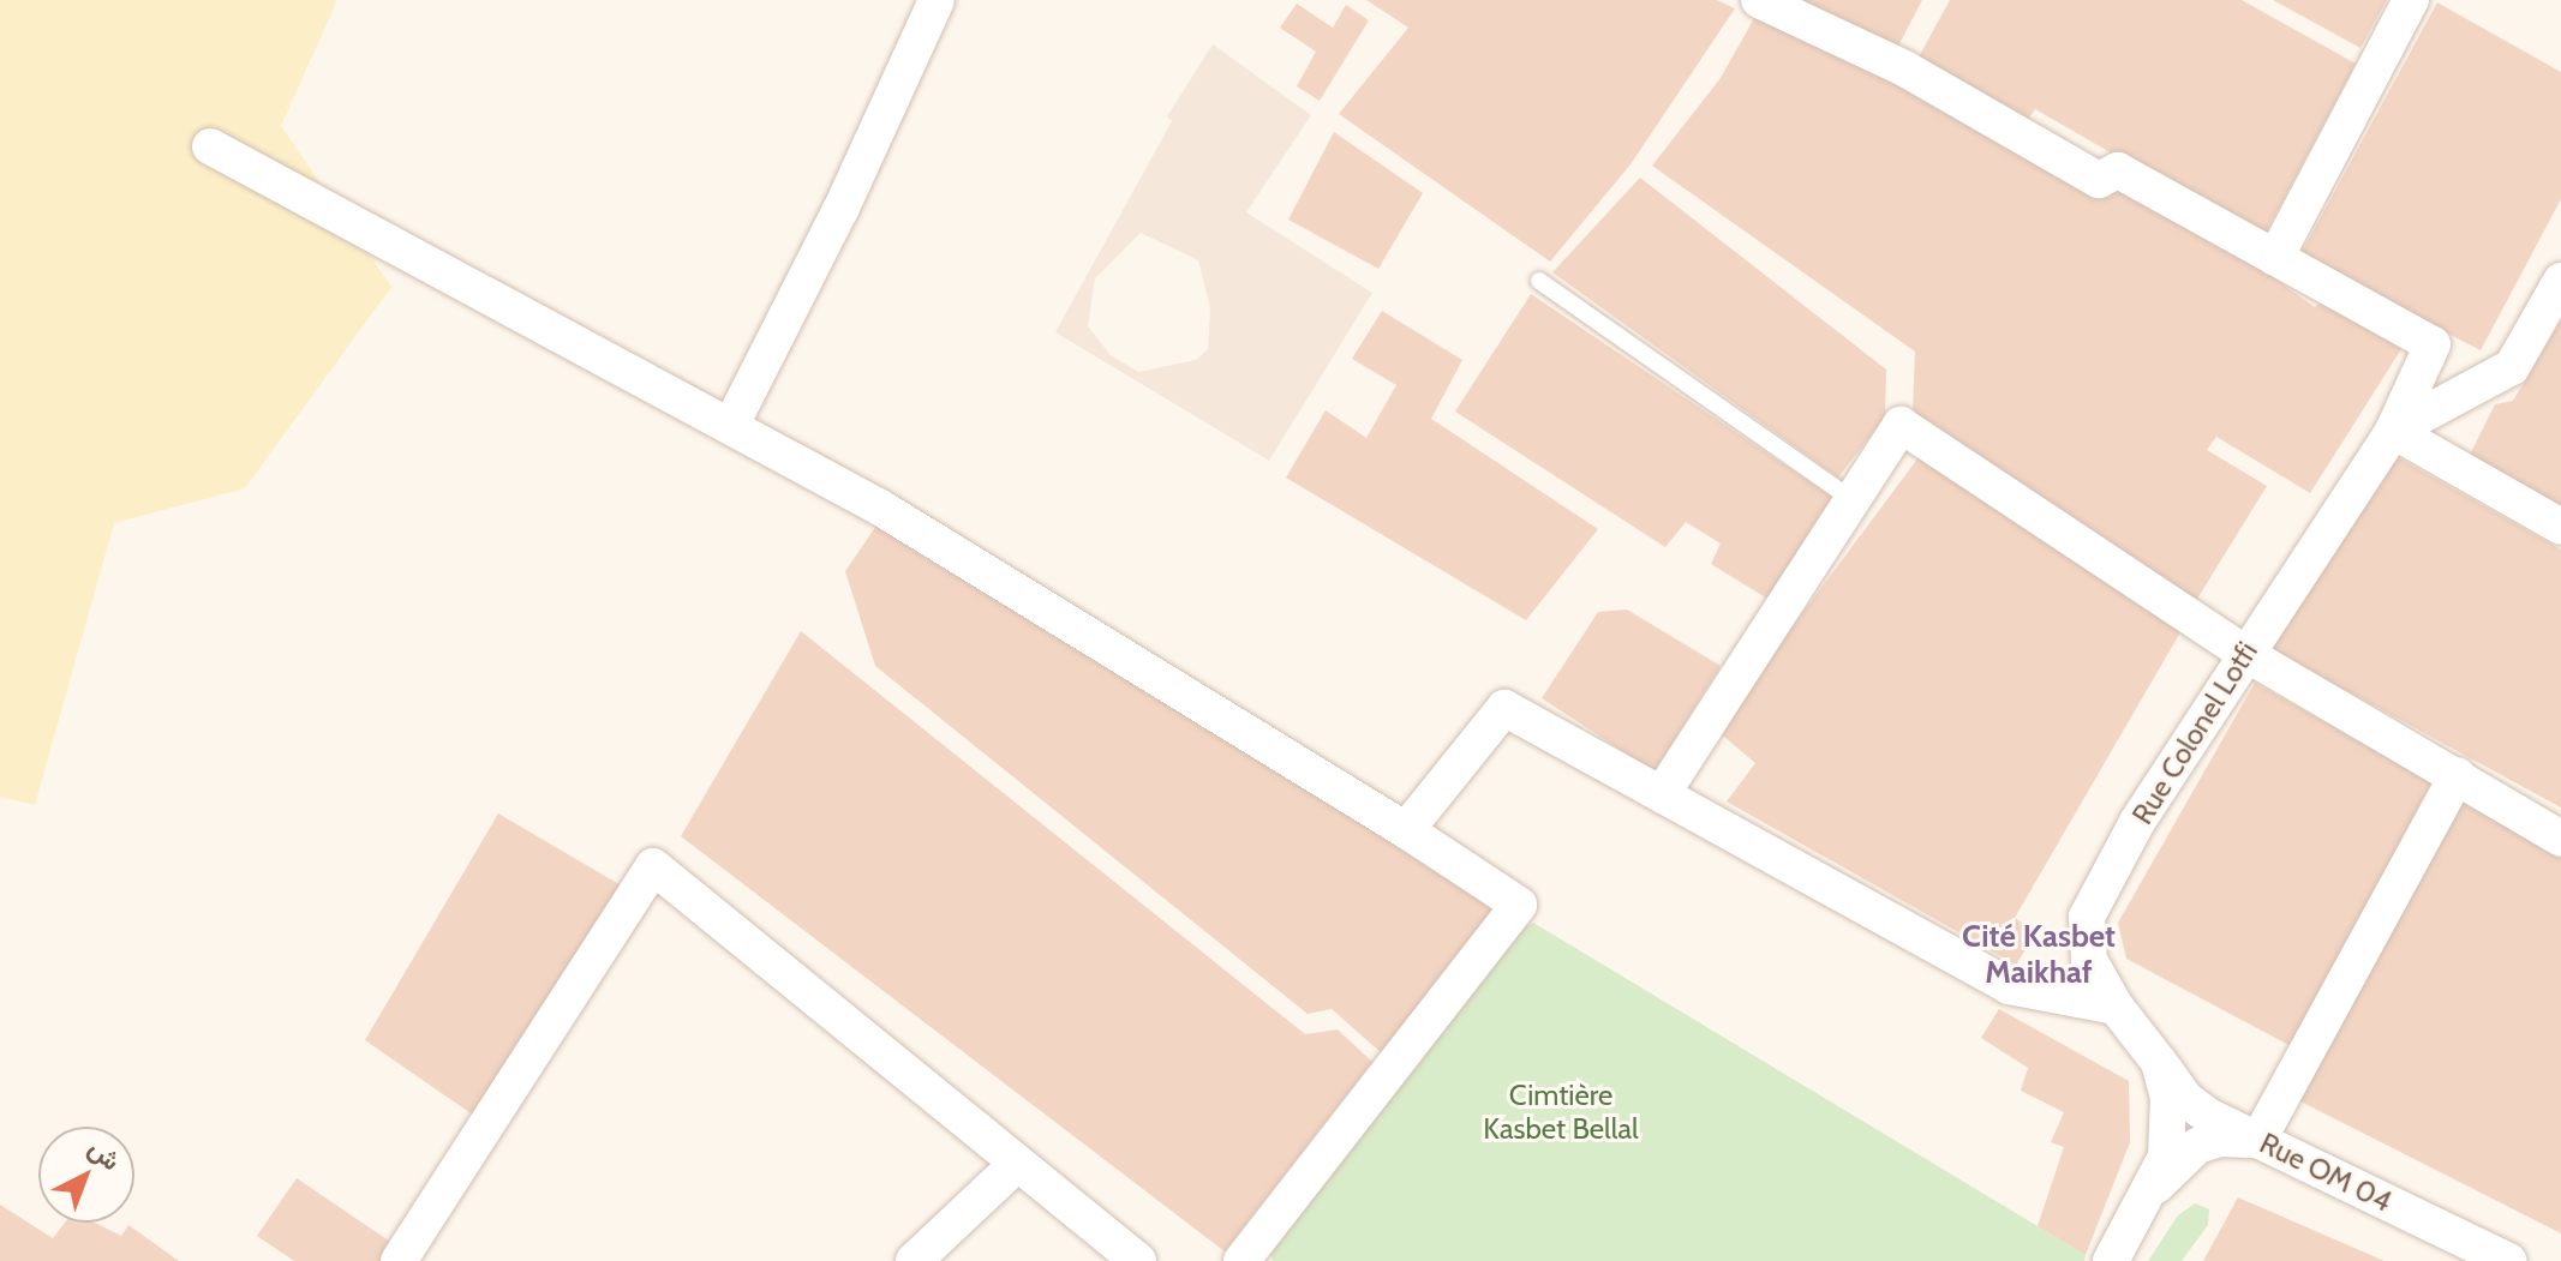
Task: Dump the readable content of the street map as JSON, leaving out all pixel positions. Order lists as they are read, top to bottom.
{
  "streets": {
    "street": ["Rue Colonel Lotfi", "Rue OM 04"]
  },
  "crossings": [
    ["Rue Colonel Lotfi", "Rue OM 04"]
  ],
  "districts": ["Cité Kasbet Maikhaf"],
  "parks": ["Cimtière Kasbet Bellal"],
  "north": "top right"
}
